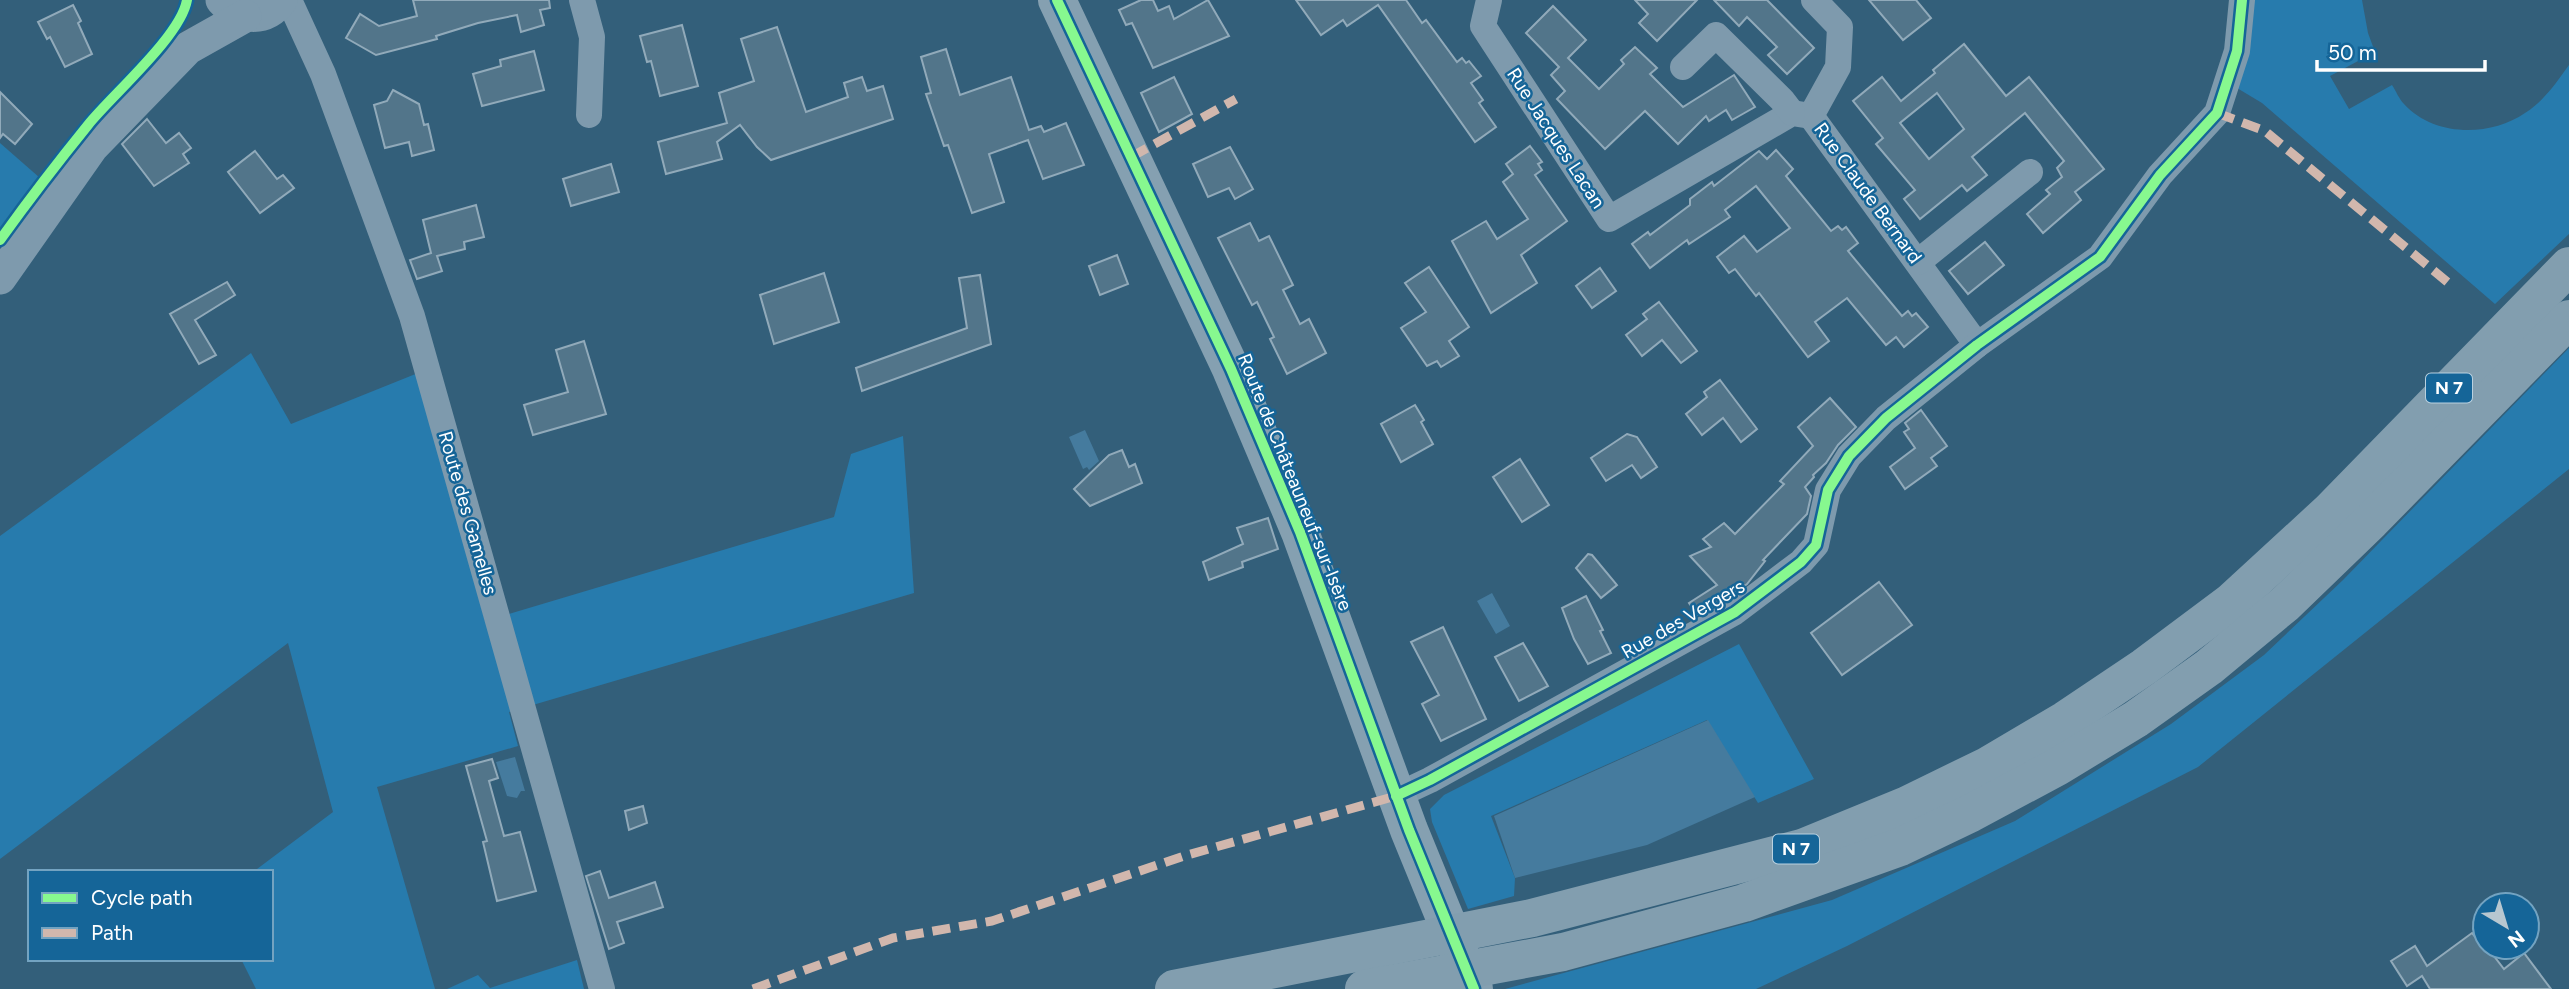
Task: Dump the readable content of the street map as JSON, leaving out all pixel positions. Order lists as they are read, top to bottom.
{
  "streets": {
    "highway": ["N 7"],
    "main road": ["Route de Châteauneuf-sur-Isère"],
    "street": [
      "Rue Jacques Lacan",
      "Rue Claude Bernard",
      "Route des Gamelles",
      "Rue des Vergers"
    ]
  },
  "crossings": [
    ["Rue Jacques Lacan", "Rue Claude Bernard"],
    ["Rue Claude Bernard", "Rue des Vergers"],
    ["Route de Châteauneuf-sur-Isère", "Rue des Vergers"]
  ],
  "legend": ["Cycle path", "Path"],
  "scale_bar": "50 m",
  "north": "bottom right"
}
